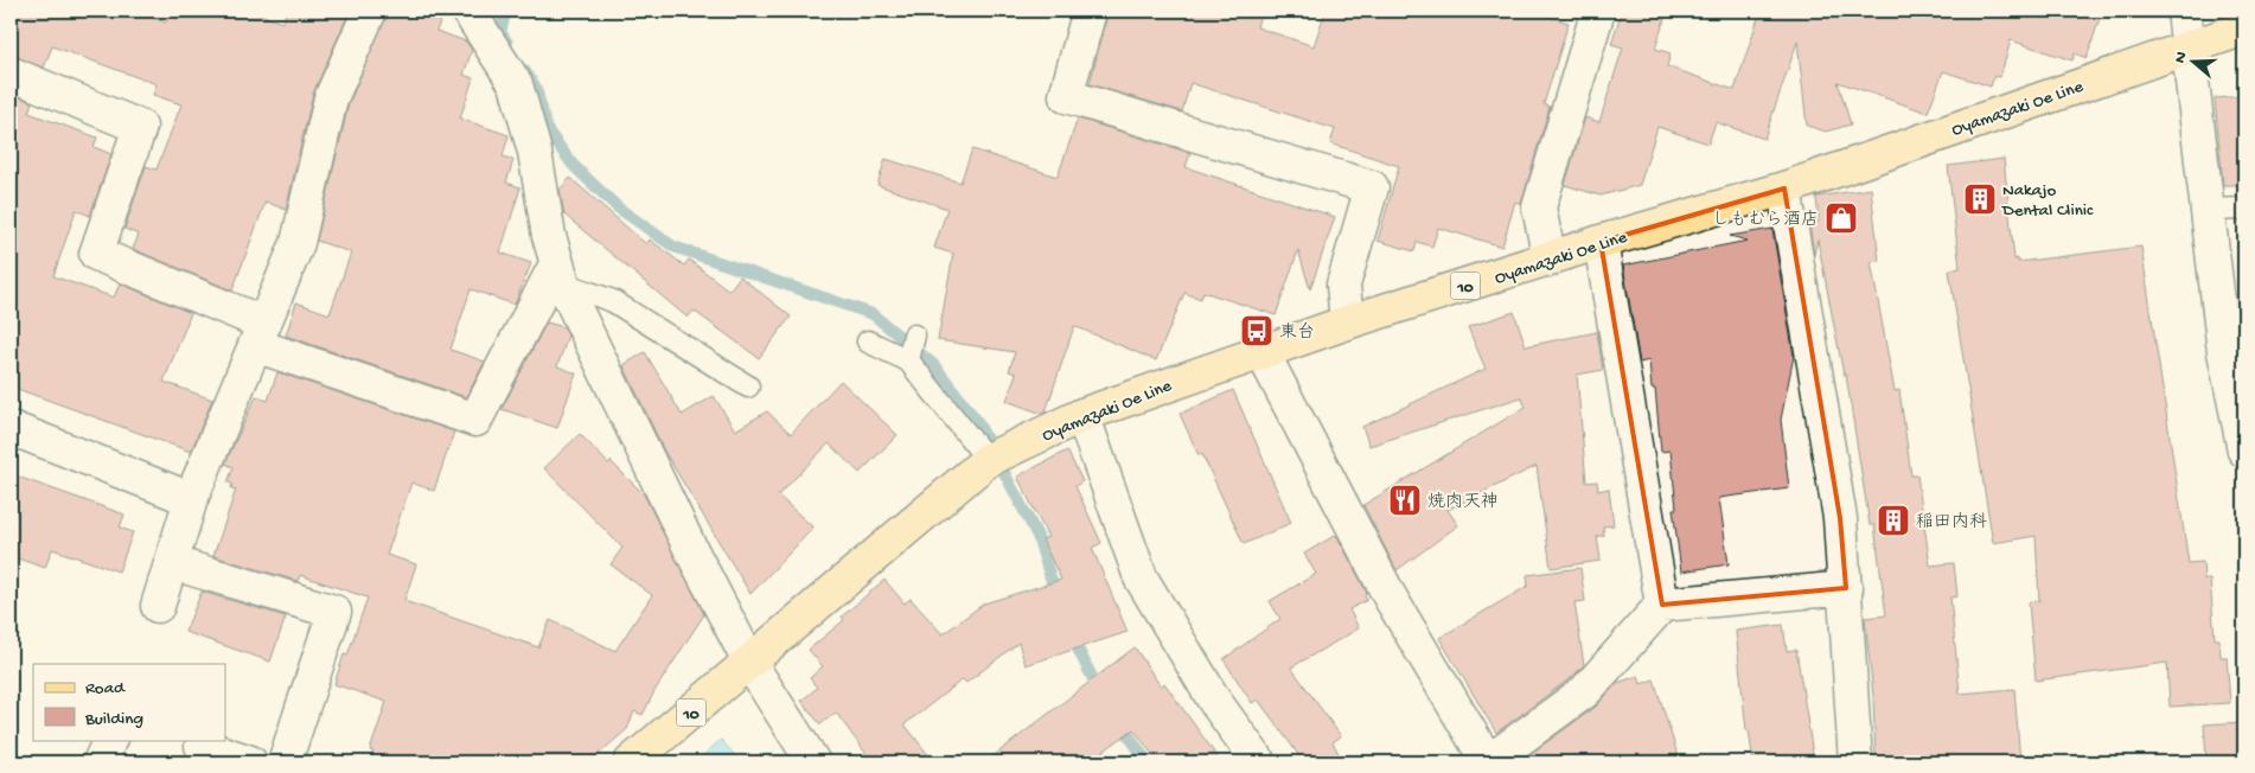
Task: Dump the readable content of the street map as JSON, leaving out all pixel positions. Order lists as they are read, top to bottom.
{
  "streets": {
    "main road": ["Oyamazaki Oe Line", "10"]
  },
  "places": {
    "building": ["Nakajo Dental Clinic", "稲田内科"],
    "shop": ["しもむら酒店"],
    "bus stop": ["東台"],
    "restaurant": ["焼肉天神"]
  },
  "legend": ["Road", "Building"],
  "north": "left"
}
